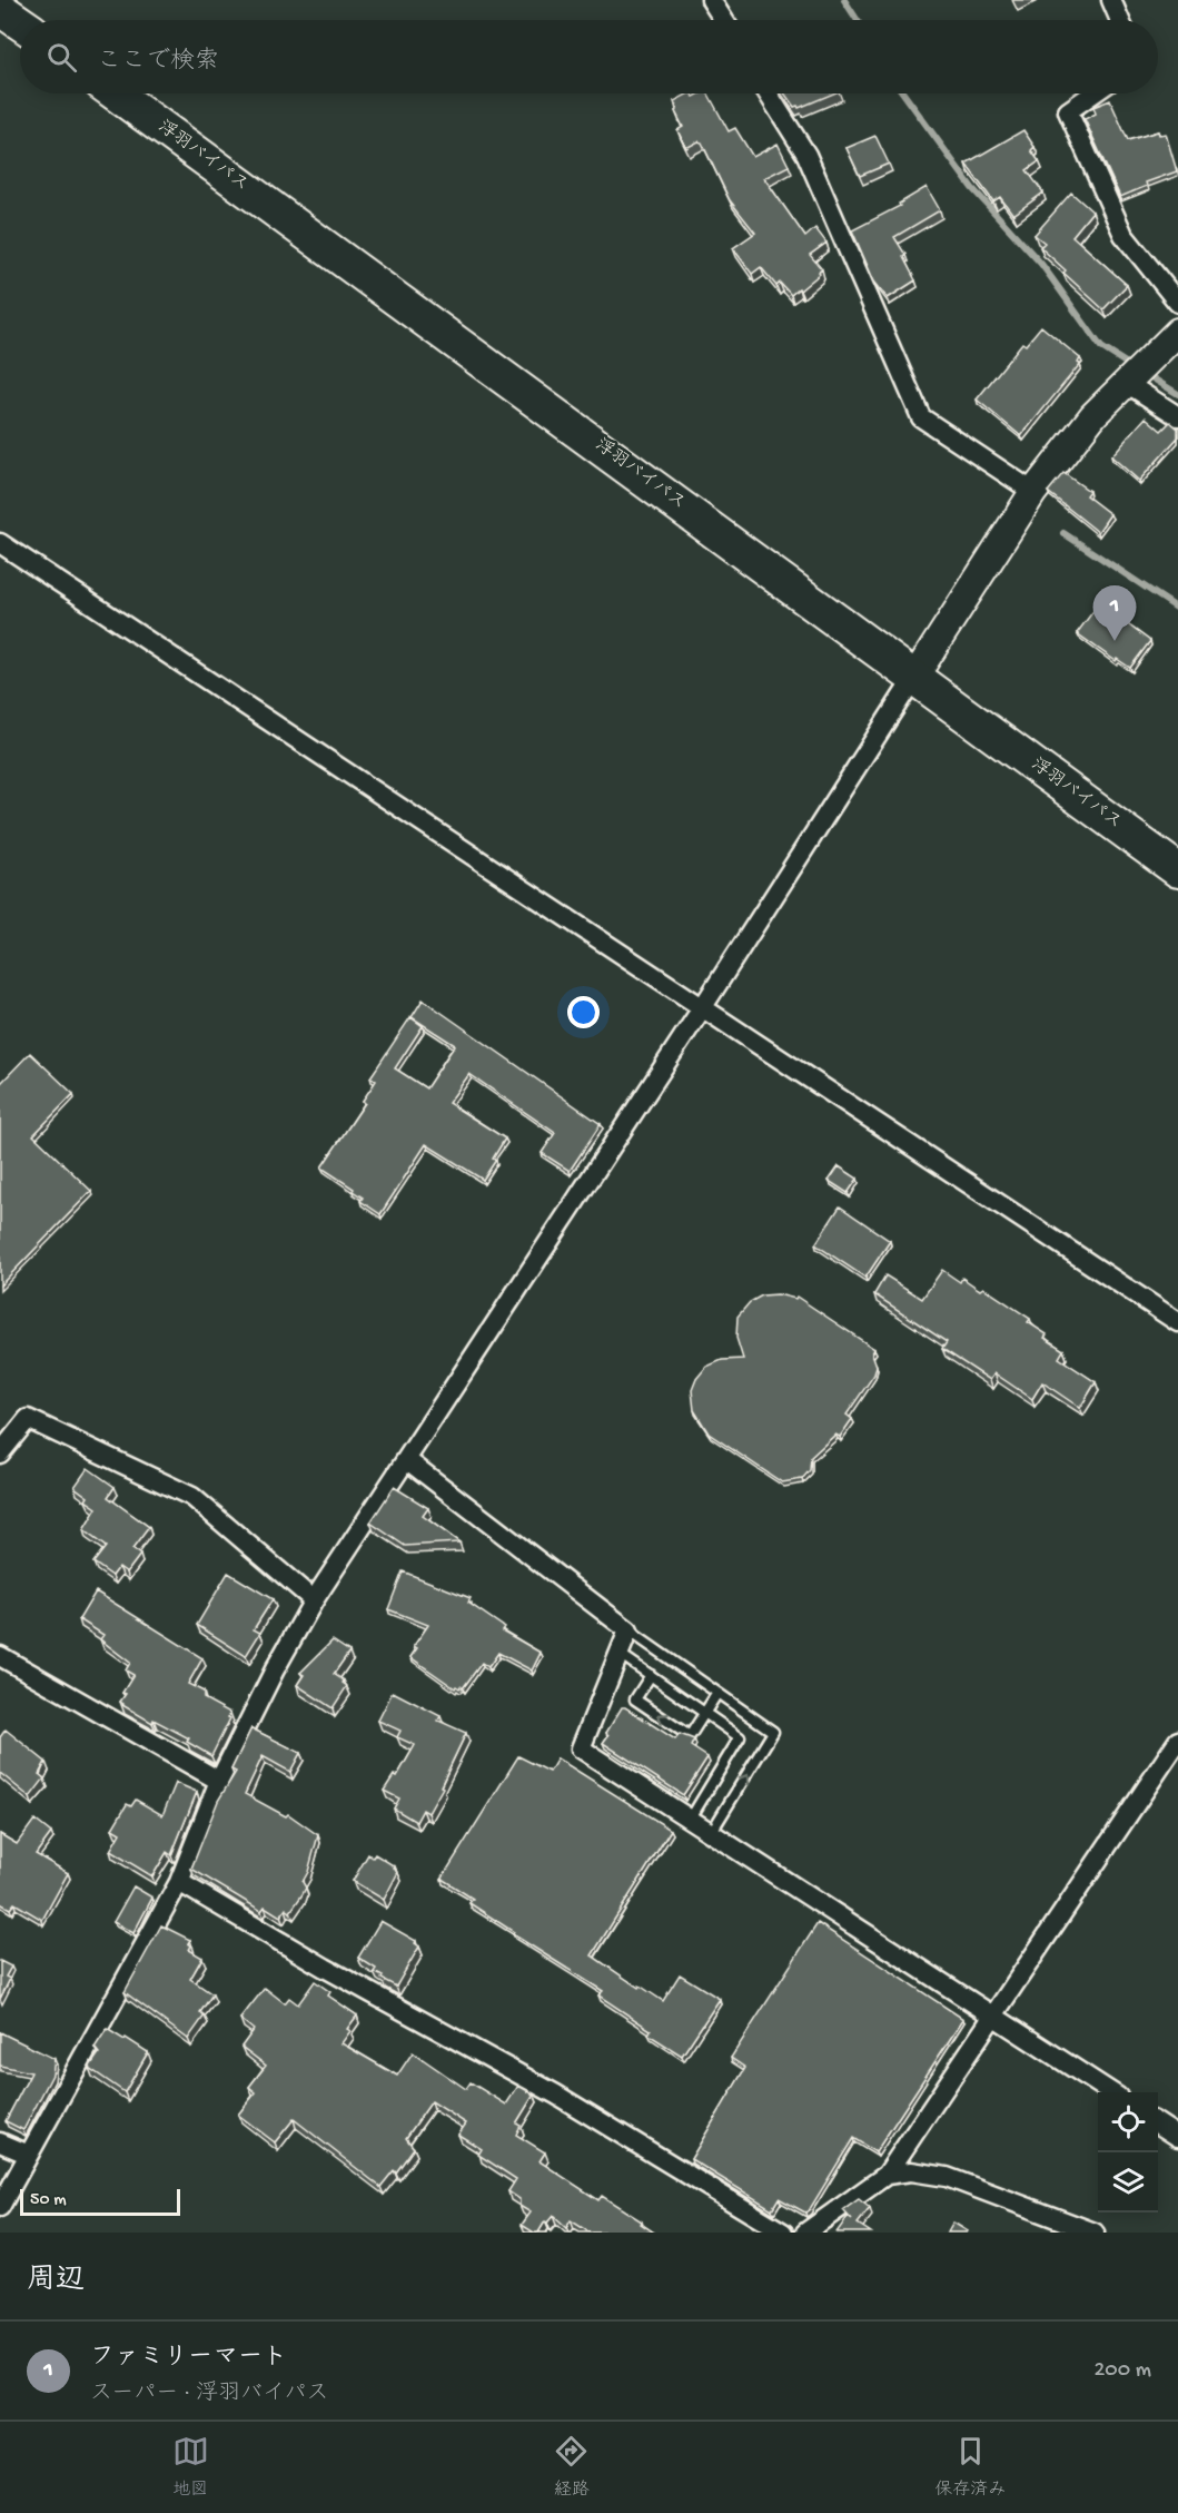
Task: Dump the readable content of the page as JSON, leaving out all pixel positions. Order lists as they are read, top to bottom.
{
  "streets": {
    "highway": ["浮羽バイパス"]
  },
  "scale_bar": "50 m",
  "page": {
    "search": "ここで検索",
    "pins": "1",
    "scale": "50 m",
    "heading": "周辺",
    "list": [
      {
        "mark": "1",
        "name": "ファミリーマート",
        "note": "スーパー · 浮羽バイパス",
        "value": "200 m"
      }
    ],
    "nav": ["地図", "経路", "保存済み"]
  }
}
